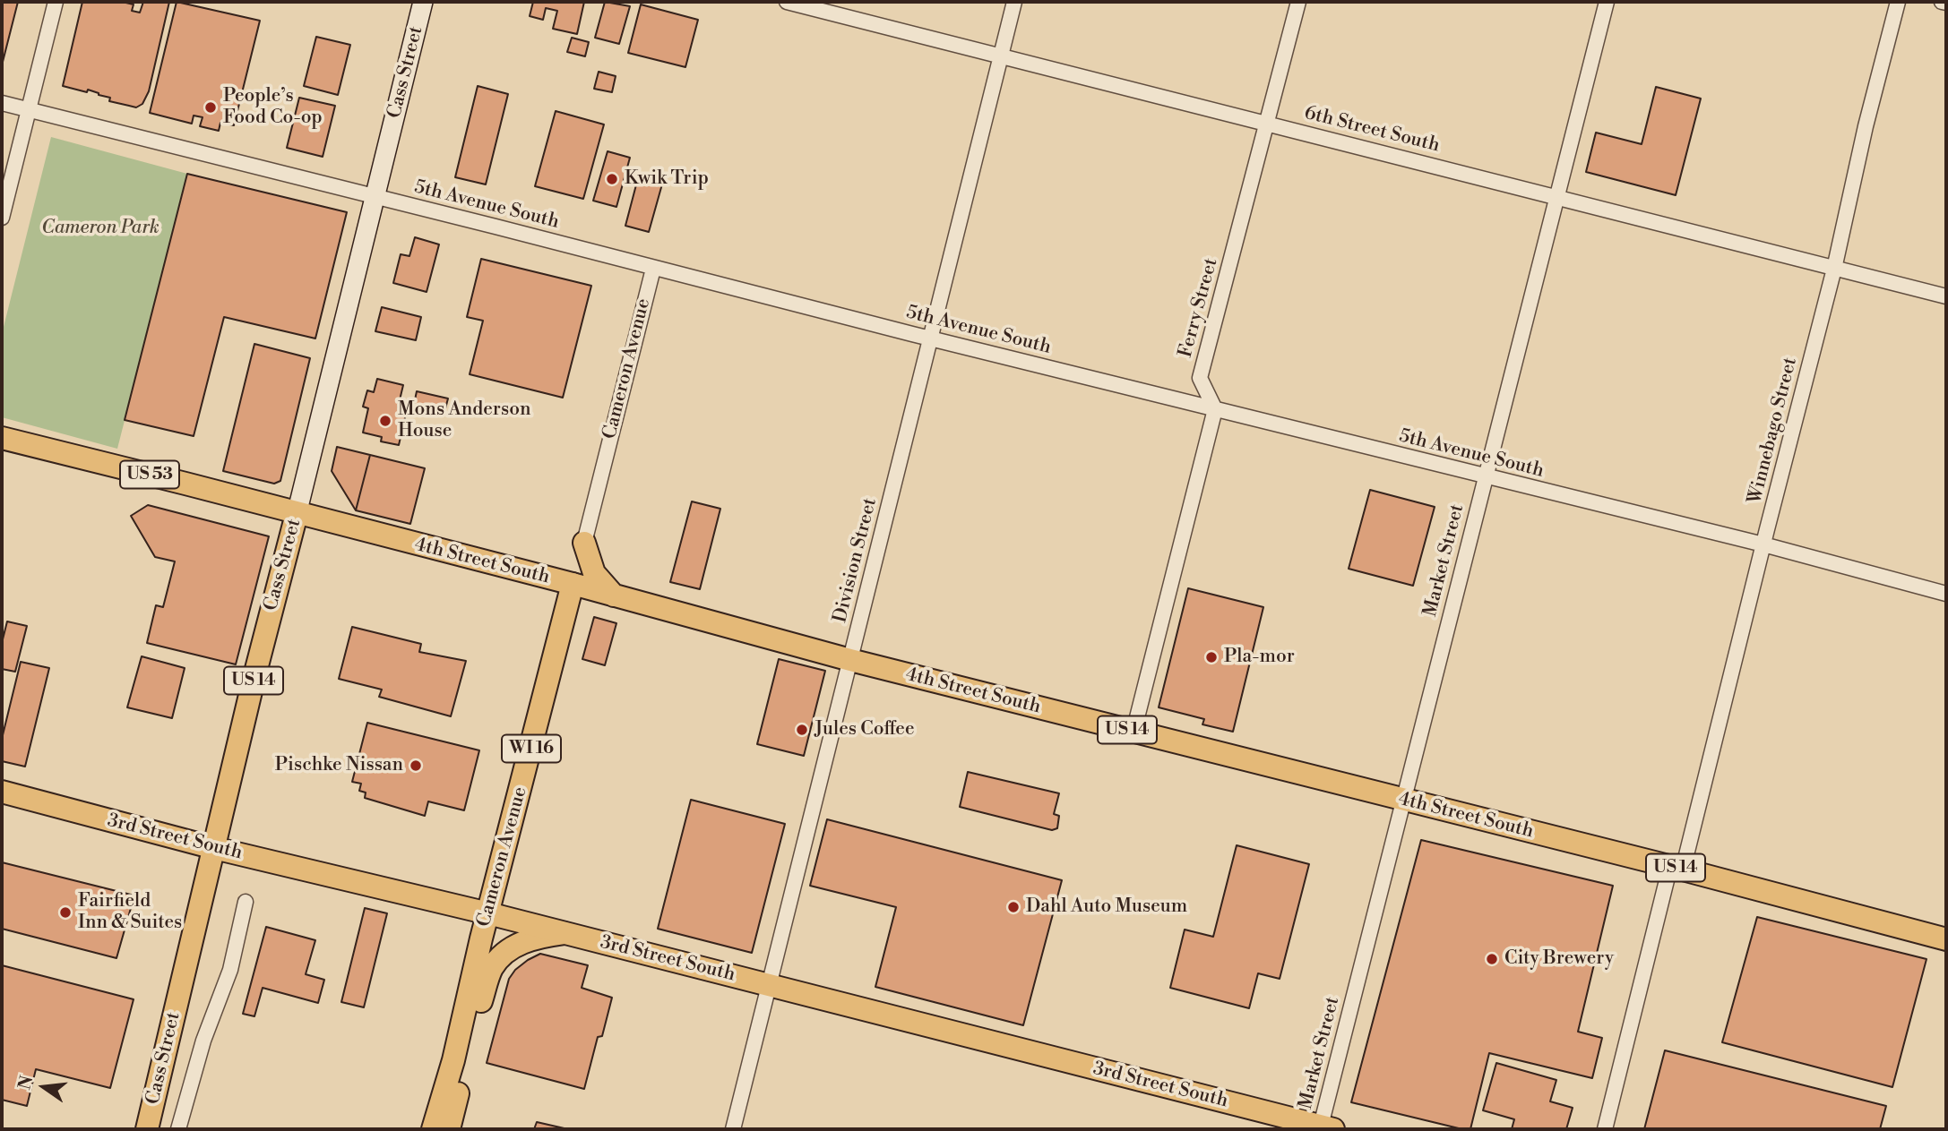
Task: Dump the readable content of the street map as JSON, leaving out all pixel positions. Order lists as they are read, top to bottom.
{
  "streets": {
    "main road": [
      "Cass Street",
      "Cameron Avenue",
      "US 53",
      "4th Street South",
      "US 14",
      "WI 16",
      "3rd Street South"
    ],
    "street": [
      "6th Street South",
      "5th Avenue South",
      "Ferry Street",
      "Winnebago Street",
      "Division Street",
      "Market Street"
    ]
  },
  "crossings": [
    ["Cass Street", "5th Avenue South"],
    ["Cass Street", "4th Street South"],
    ["Cass Street", "3rd Street South"],
    ["6th Street South", "Ferry Street"],
    ["6th Street South", "Winnebago Street"],
    ["6th Street South", "Division Street"],
    ["6th Street South", "Market Street"],
    ["5th Avenue South", "Ferry Street"],
    ["5th Avenue South", "Cameron Avenue"],
    ["5th Avenue South", "Winnebago Street"],
    ["5th Avenue South", "Division Street"],
    ["5th Avenue South", "Market Street"],
    ["Cameron Avenue", "4th Street South"],
    ["Cameron Avenue", "3rd Street South"],
    ["Winnebago Street", "4th Street South"],
    ["Division Street", "4th Street South"],
    ["Division Street", "3rd Street South"],
    ["Market Street", "4th Street South"],
    ["Market Street", "3rd Street South"]
  ],
  "parks": ["Cameron Park"],
  "places": [
    "People’s Food Co-op",
    "Kwik Trip",
    "Mons Anderson House",
    "Pla-mor",
    "Jules Coffee",
    "Pischke Nissan",
    "Dahl Auto Museum",
    "Fairfield Inn & Suites",
    "City Brewery"
  ],
  "north": "left"
}
